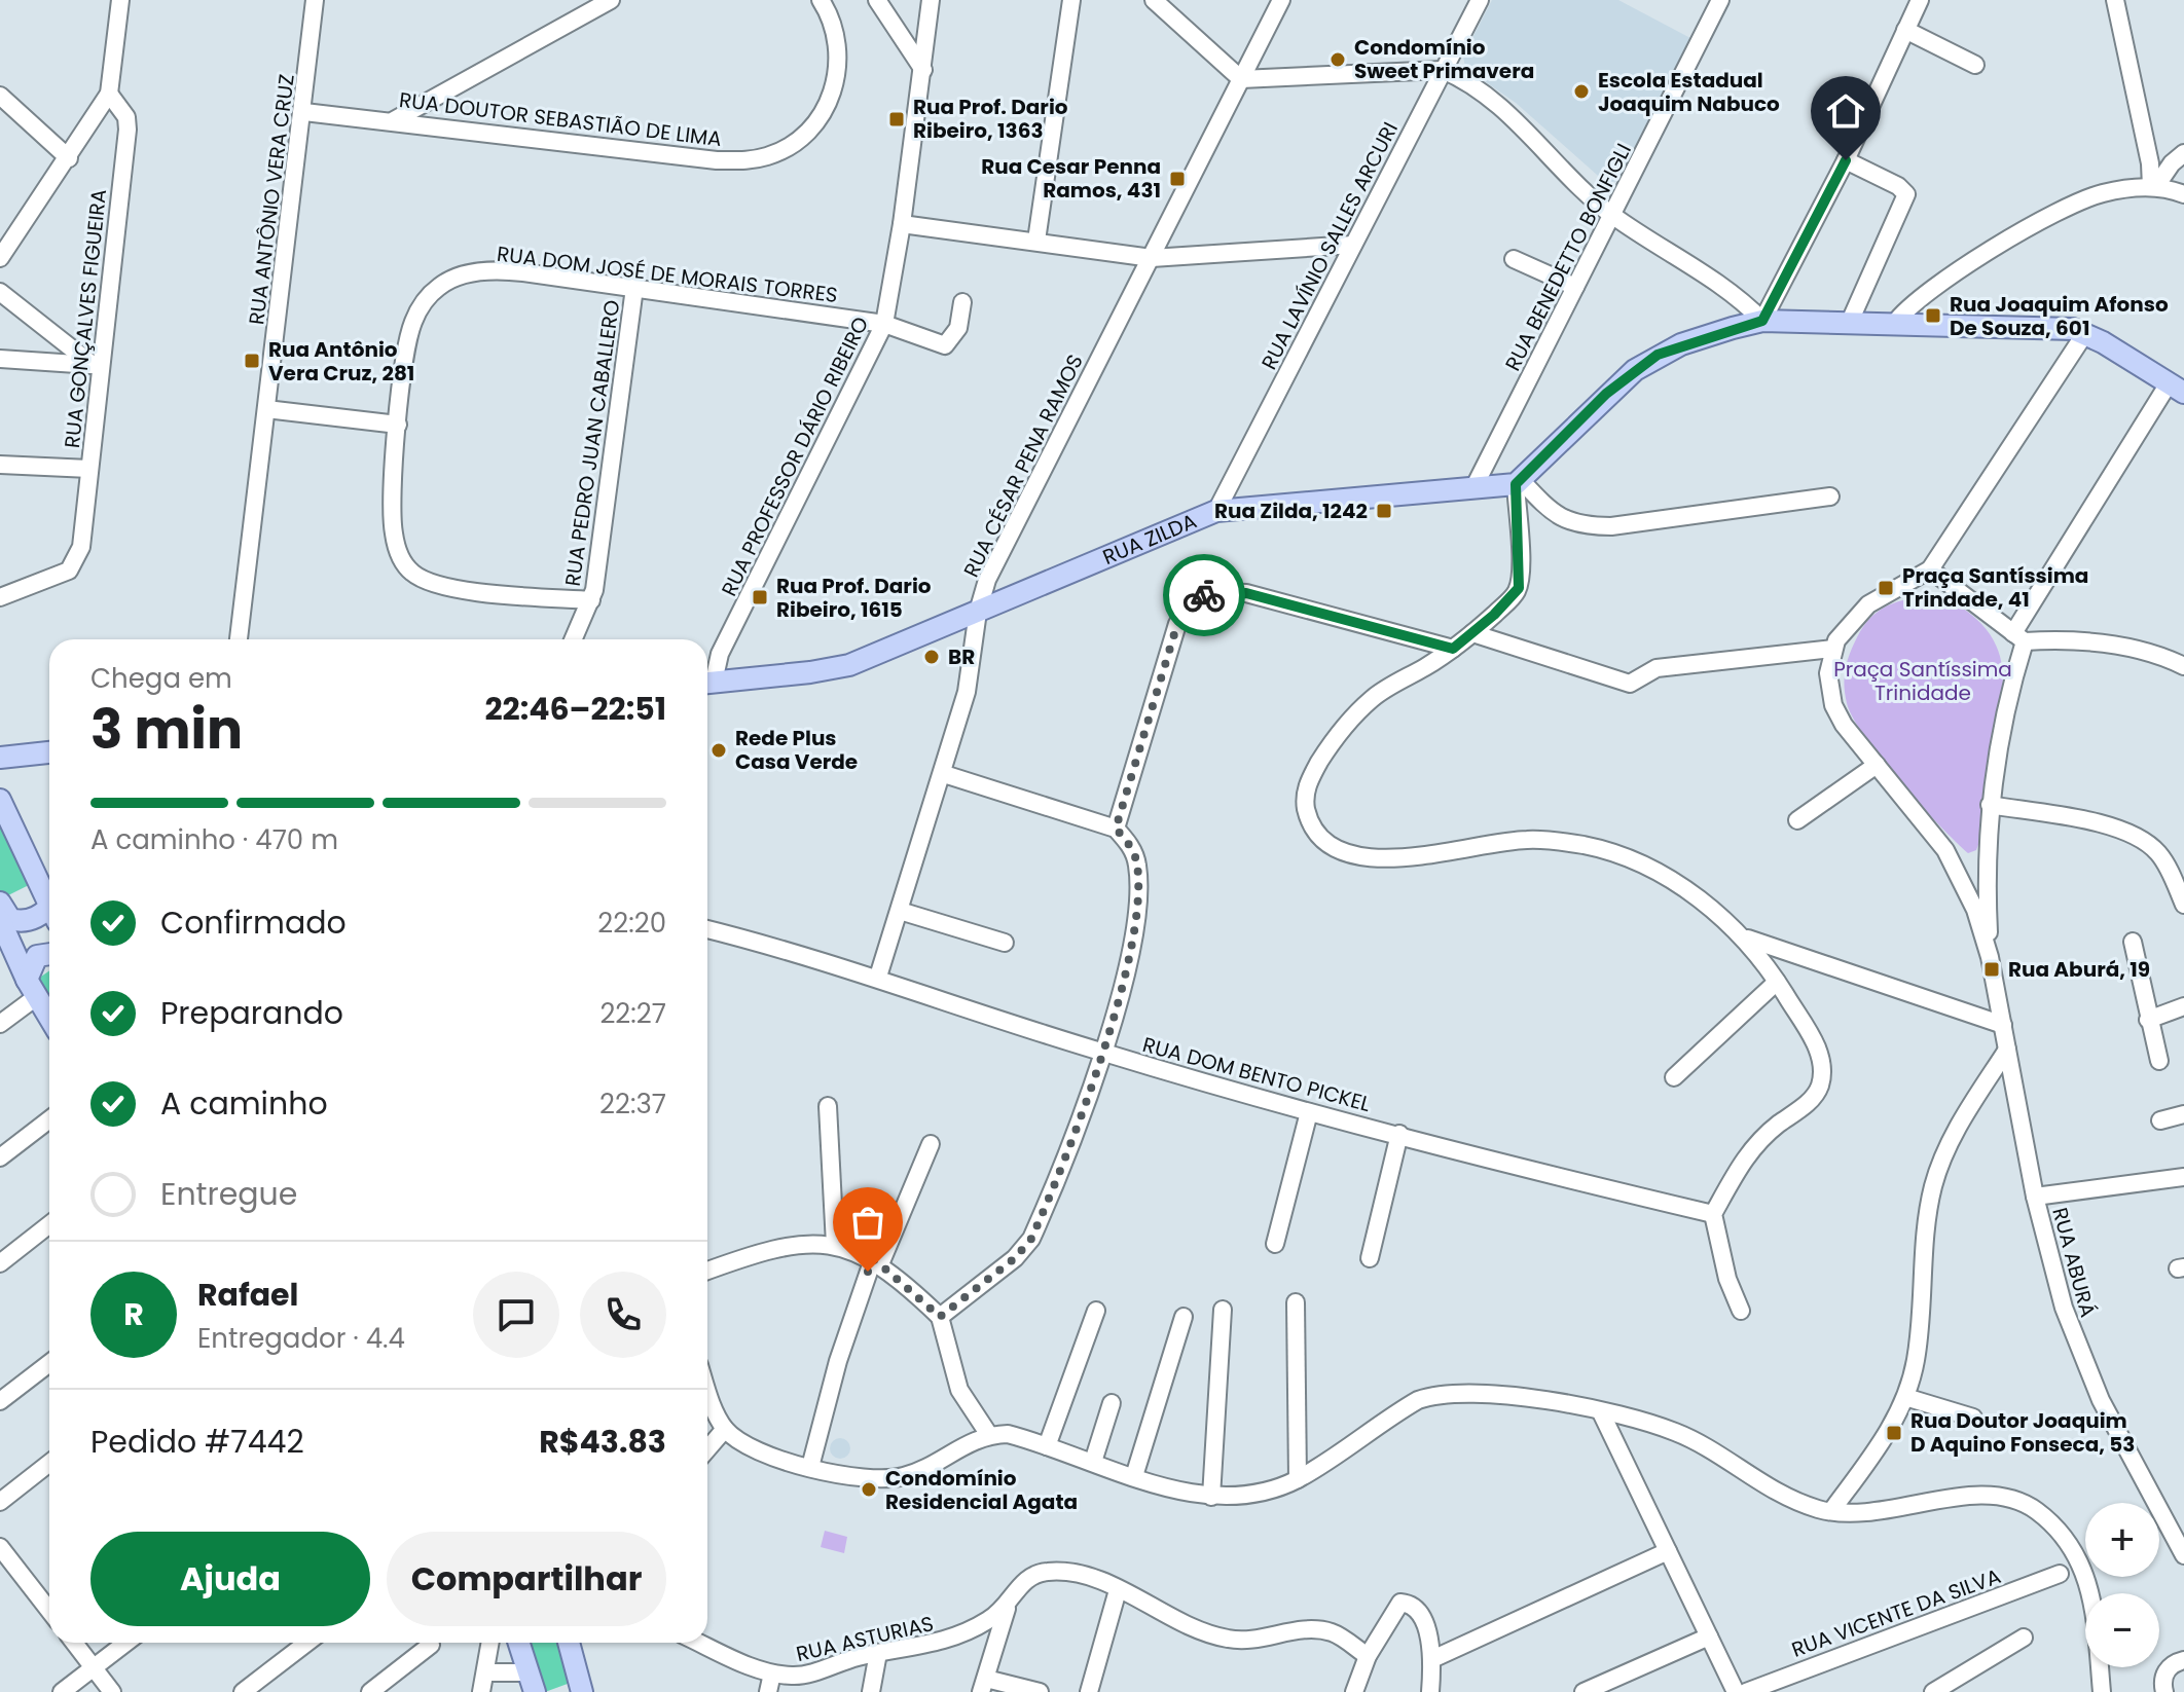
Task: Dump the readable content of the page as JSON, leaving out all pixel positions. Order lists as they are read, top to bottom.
{
  "streets": {
    "main road": ["RUA ZILDA"],
    "street": [
      "RUA DOUTOR SEBASTIÃO DE LIMA",
      "RUA ANTÔNIO VERA CRUZ",
      "RUA LAVÍNIO SALLES ARCURI",
      "RUA BENEDETTO BONFIGLI",
      "RUA DOM JOSÉ DE MORAIS TORRES",
      "RUA GONÇALVES FIGUEIRA",
      "RUA PEDRO JUAN CABALLERO",
      "RUA PROFESSOR DÁRIO RIBEIRO",
      "RUA CÉSAR PENA RAMOS",
      "RUA DOM BENTO PICKEL",
      "RUA ABURÁ",
      "RUA VICENTE DA SILVA",
      "RUA ASTURIAS"
    ]
  },
  "crossings": [
    ["RUA DOUTOR SEBASTIÃO DE LIMA", "RUA ANTÔNIO VERA CRUZ"],
    ["RUA LAVÍNIO SALLES ARCURI", "RUA ZILDA"],
    ["RUA BENEDETTO BONFIGLI", "RUA ZILDA"],
    ["RUA DOM JOSÉ DE MORAIS TORRES", "RUA PEDRO JUAN CABALLERO"],
    ["RUA DOM JOSÉ DE MORAIS TORRES", "RUA PROFESSOR DÁRIO RIBEIRO"],
    ["RUA CÉSAR PENA RAMOS", "RUA ZILDA"],
    ["RUA CÉSAR PENA RAMOS", "RUA DOM BENTO PICKEL"]
  ],
  "parks": ["Praça Santíssima Trinidade"],
  "places": {
    "other": [
      "Condomínio Sweet Primavera",
      "Escola Estadual Joaquim Nabuco",
      "BR",
      "Rede Plus Casa Verde",
      "Condomínio Residencial Agata"
    ],
    "transit": [
      "Rua Prof. Dario Ribeiro, 1363",
      "Rua Cesar Penna Ramos, 431",
      "Rua Joaquim Afonso De Souza, 601",
      "Rua Antônio Vera Cruz, 281",
      "Rua Zilda, 1242",
      "Praça Santíssima Trindade, 41",
      "Rua Prof. Dario Ribeiro, 1615",
      "Rua Aburá, 19",
      "Rua Doutor Joaquim D Aquino Fonseca, 53"
    ]
  },
  "page": {
    "heading": ["3 min", "Chega em", "22:46–22:51"],
    "panel": [
      "Rafael",
      "Entregador · 4.4",
      "Pedido #7442",
      "R$43.83"
    ],
    "bar": "A caminho · 470 m",
    "list": [
      ["Confirmado", "22:20"],
      ["Preparando", "22:27"],
      ["A caminho", "22:37"],
      "Entregue"
    ],
    "round": "R",
    "map_buttons": ["+", "−"],
    "buttons": ["Ajuda", "Compartilhar"]
  }
}
